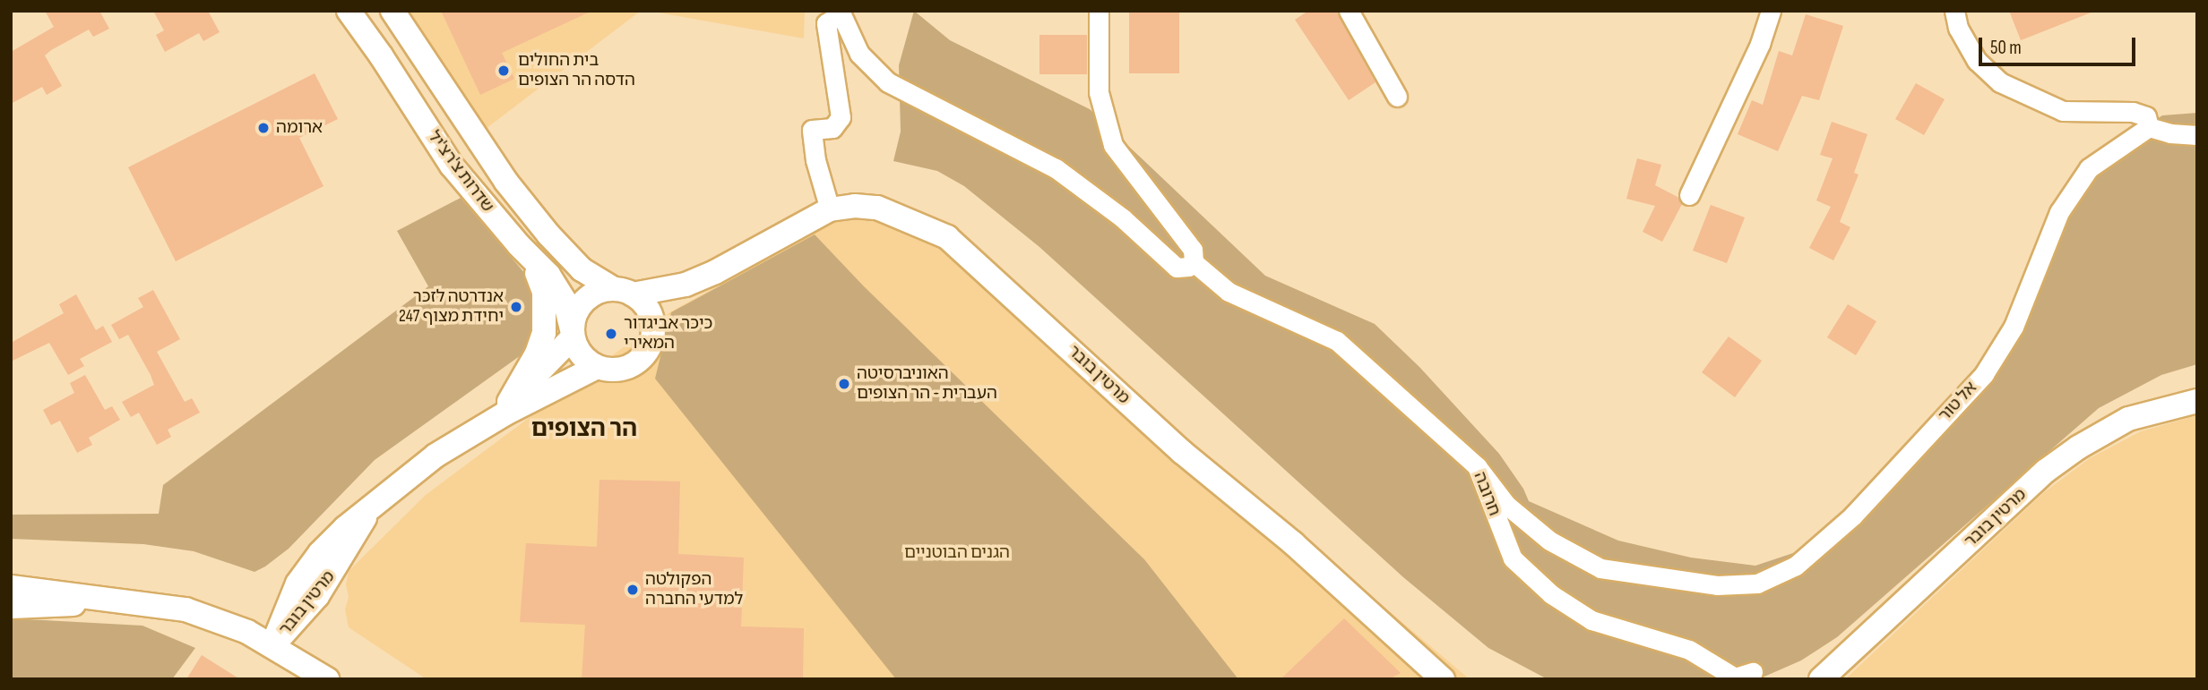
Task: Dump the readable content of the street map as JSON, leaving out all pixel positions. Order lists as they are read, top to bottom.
{
  "streets": {
    "street": [
      "שדרות צ'רצ'יל",
      "מרטין בובר",
      "אל טור",
      "חרובה"
    ]
  },
  "crossings": [
    ["שדרות צ'רצ'יל", "מרטין בובר"],
    ["אל טור", "חרובה"]
  ],
  "districts": ["הר הצופים"],
  "parks": ["הגנים הבוטניים"],
  "places": [
    "בית החולים הדסה הר הצופים",
    "ארומה",
    "אנדרטה לזכר יחידת מצוף 247",
    "כיכר אביגדור המאירי",
    "האוניברסיטה העברית - הר הצופים",
    "הפקולטה למדעי החברה"
  ],
  "scale_bar": "50 m"
}
